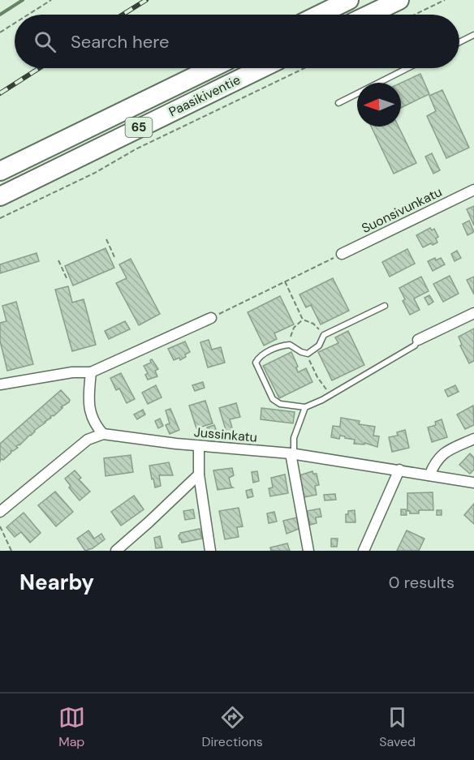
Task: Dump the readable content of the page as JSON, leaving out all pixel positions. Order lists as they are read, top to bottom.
{
  "streets": {
    "highway": ["Paasikiventie", "65"],
    "street": ["Suonsivunkatu", "Jussinkatu"]
  },
  "north": "left",
  "page": {
    "search": "Search here",
    "heading": ["Nearby", "0 results"],
    "nav": ["Map", "Directions", "Saved"]
  }
}
